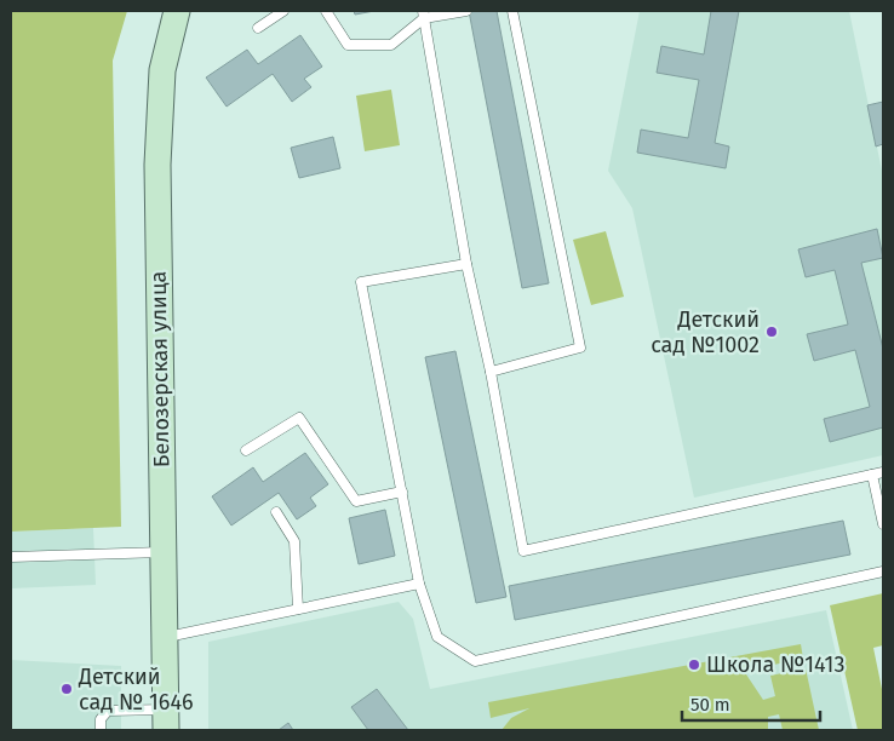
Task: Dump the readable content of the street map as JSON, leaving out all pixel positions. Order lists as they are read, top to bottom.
{
  "streets": {
    "street": ["Белозерская улица"]
  },
  "places": ["Детский сад №1002", "Школа №1413", "Детский сад № 1646"],
  "scale_bar": "50 m"
}
